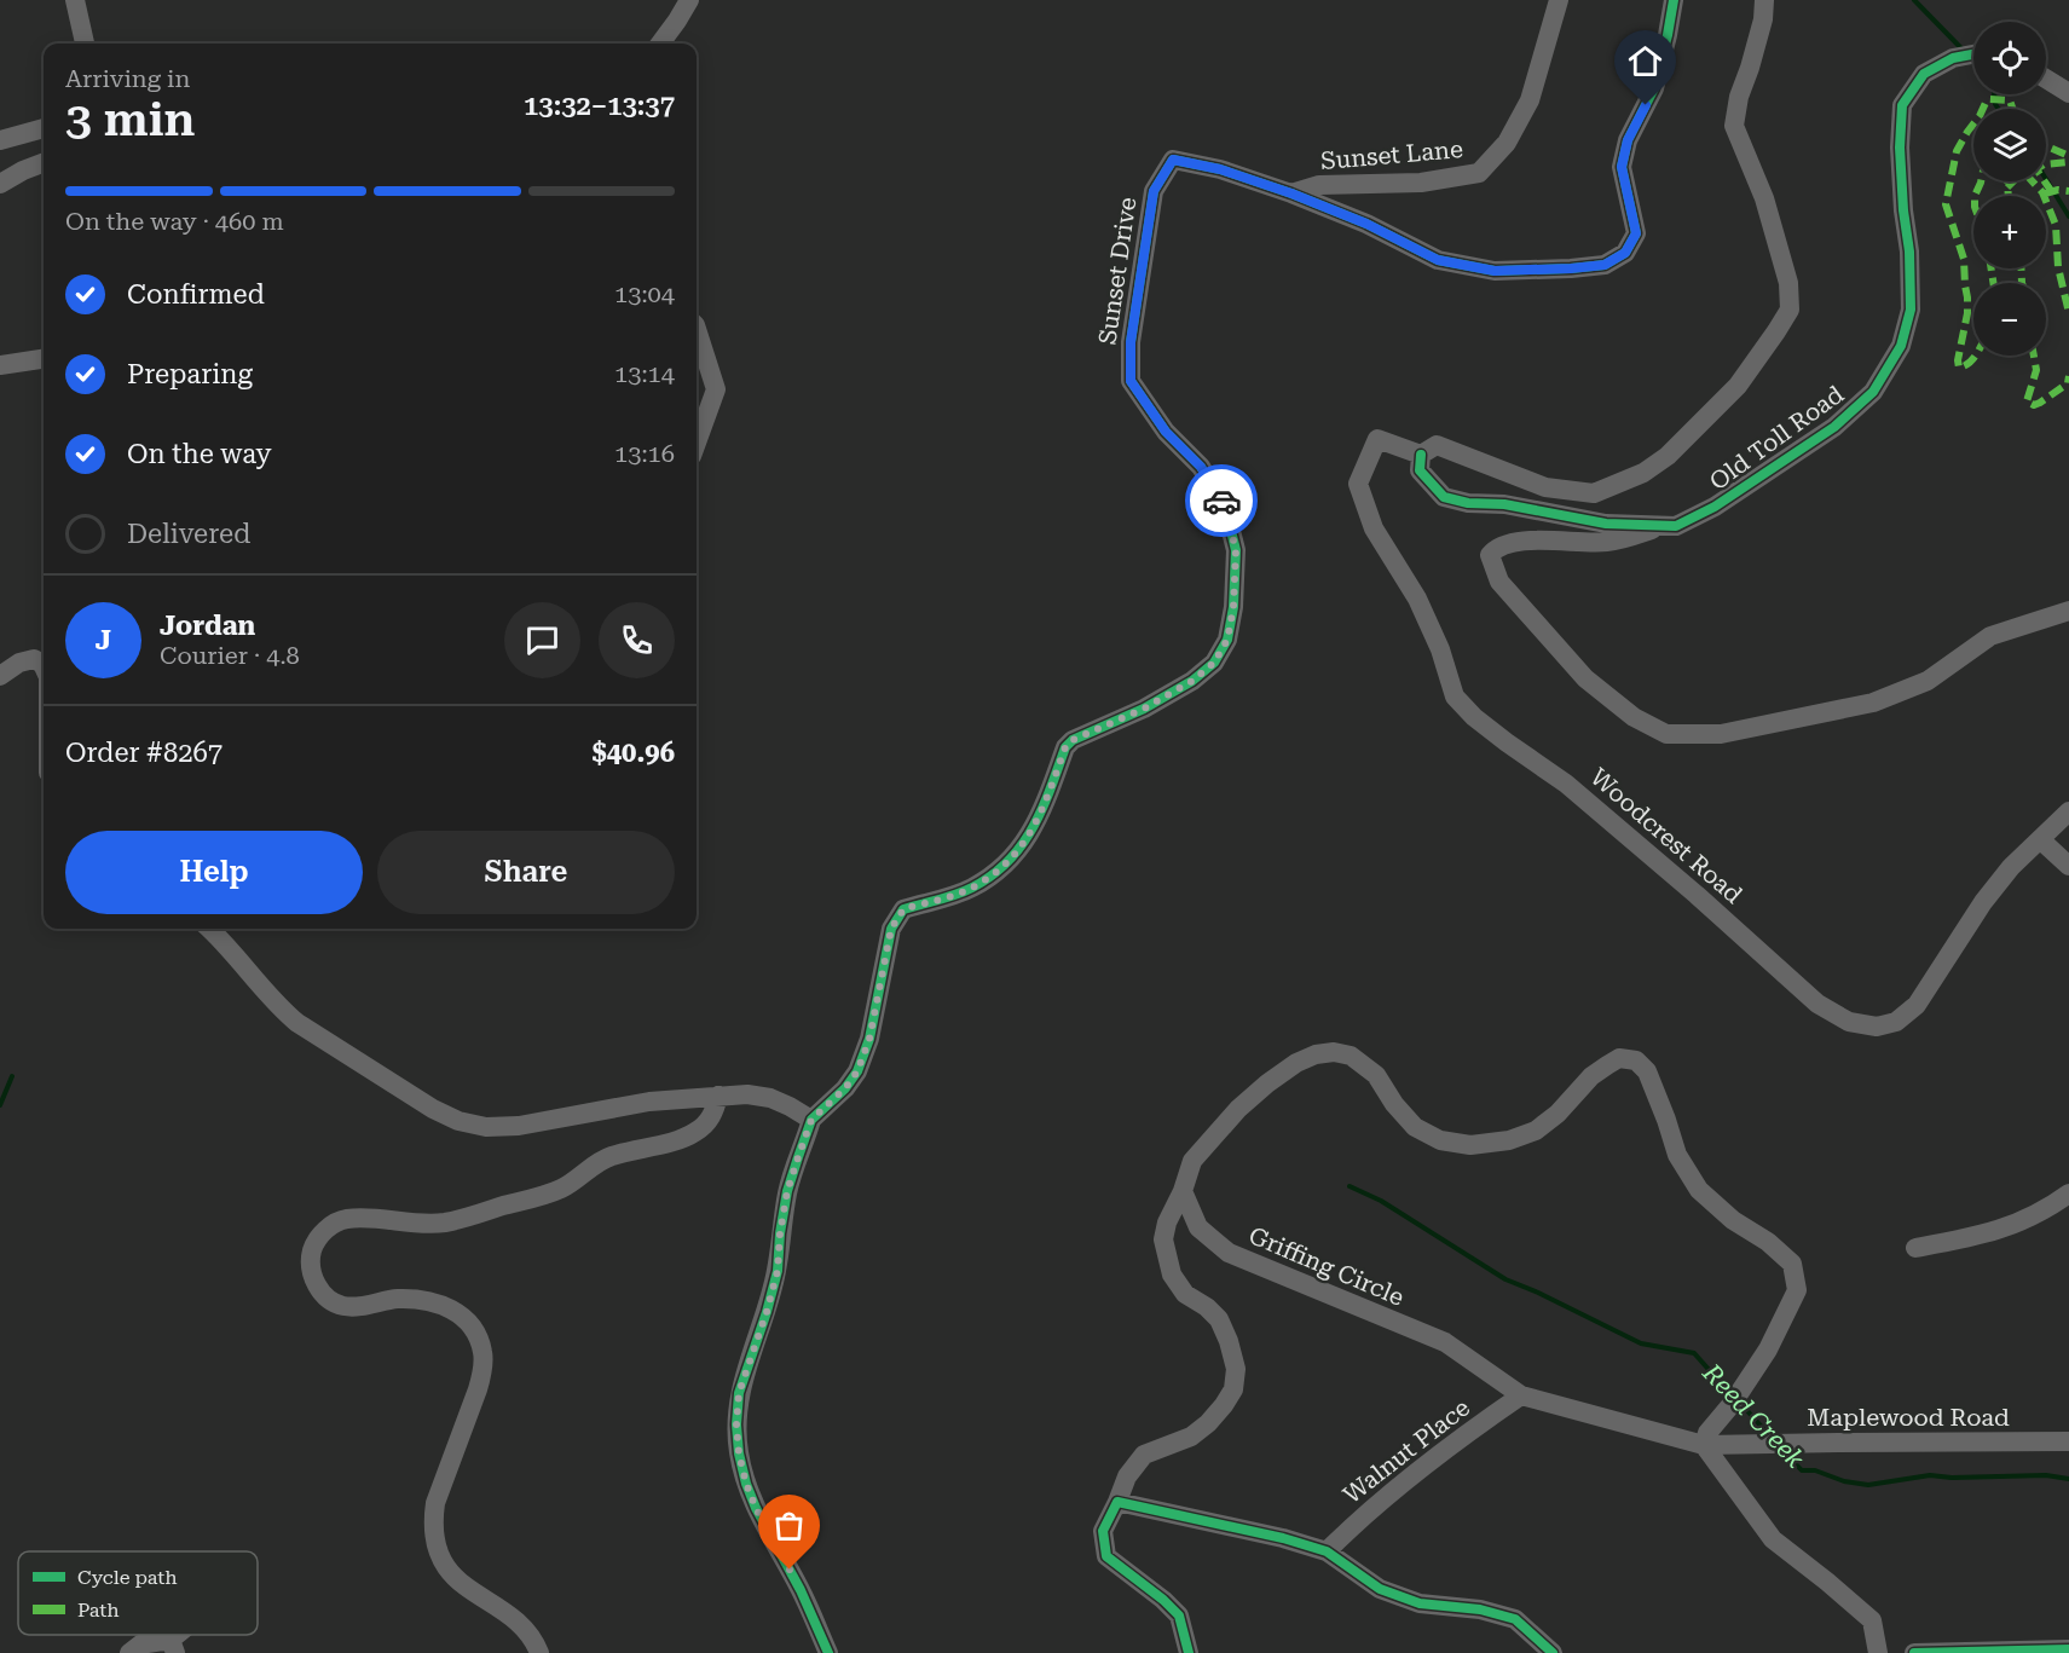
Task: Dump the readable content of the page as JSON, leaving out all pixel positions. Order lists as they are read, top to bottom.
{
  "streets": {
    "street": [
      "Sunset Lane",
      "Sunset Drive",
      "Old Toll Road",
      "Woodcrest Road",
      "Griffing Circle",
      "Maplewood Road",
      "Walnut Place"
    ]
  },
  "crossings": [
    ["Sunset Lane", "Sunset Drive"],
    ["Old Toll Road", "Woodcrest Road"],
    ["Griffing Circle", "Maplewood Road"],
    ["Griffing Circle", "Walnut Place"]
  ],
  "water": ["Reed Creek"],
  "legend": ["Cycle path", "Path"],
  "page": {
    "map_buttons": ["+", "−"],
    "heading": ["3 min", "Arriving in", "13:32–13:37"],
    "panel": [
      "Jordan",
      "Courier · 4.8",
      "Order #8267",
      "$40.96"
    ],
    "bar": "On the way · 460 m",
    "list": [
      ["Confirmed", "13:04"],
      ["Preparing", "13:14"],
      ["On the way", "13:16"],
      "Delivered"
    ],
    "round": "J",
    "buttons": ["Help", "Share"]
  }
}
